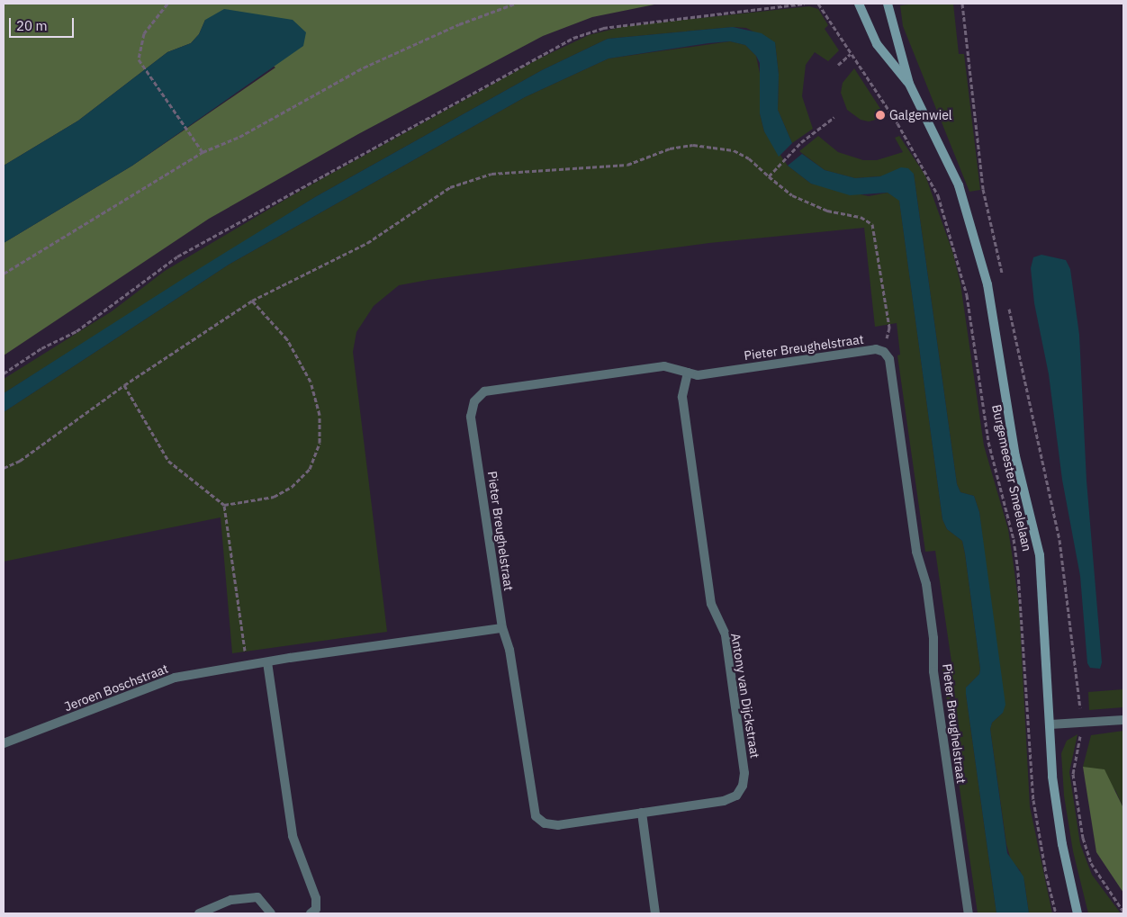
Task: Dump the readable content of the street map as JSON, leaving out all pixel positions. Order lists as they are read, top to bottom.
{
  "streets": {
    "street": [
      "Pieter Breughelstraat",
      "Burgemeester Smeelelaan",
      "Jeroen Boschstraat",
      "Antony van Dijckstraat"
    ]
  },
  "crossings": [
    ["Pieter Breughelstraat", "Jeroen Boschstraat"],
    ["Pieter Breughelstraat", "Antony van Dijckstraat"],
    ["Jeroen Boschstraat", "Antony van Dijckstraat"]
  ],
  "places": ["Galgenwiel"],
  "scale_bar": "20 m"
}
